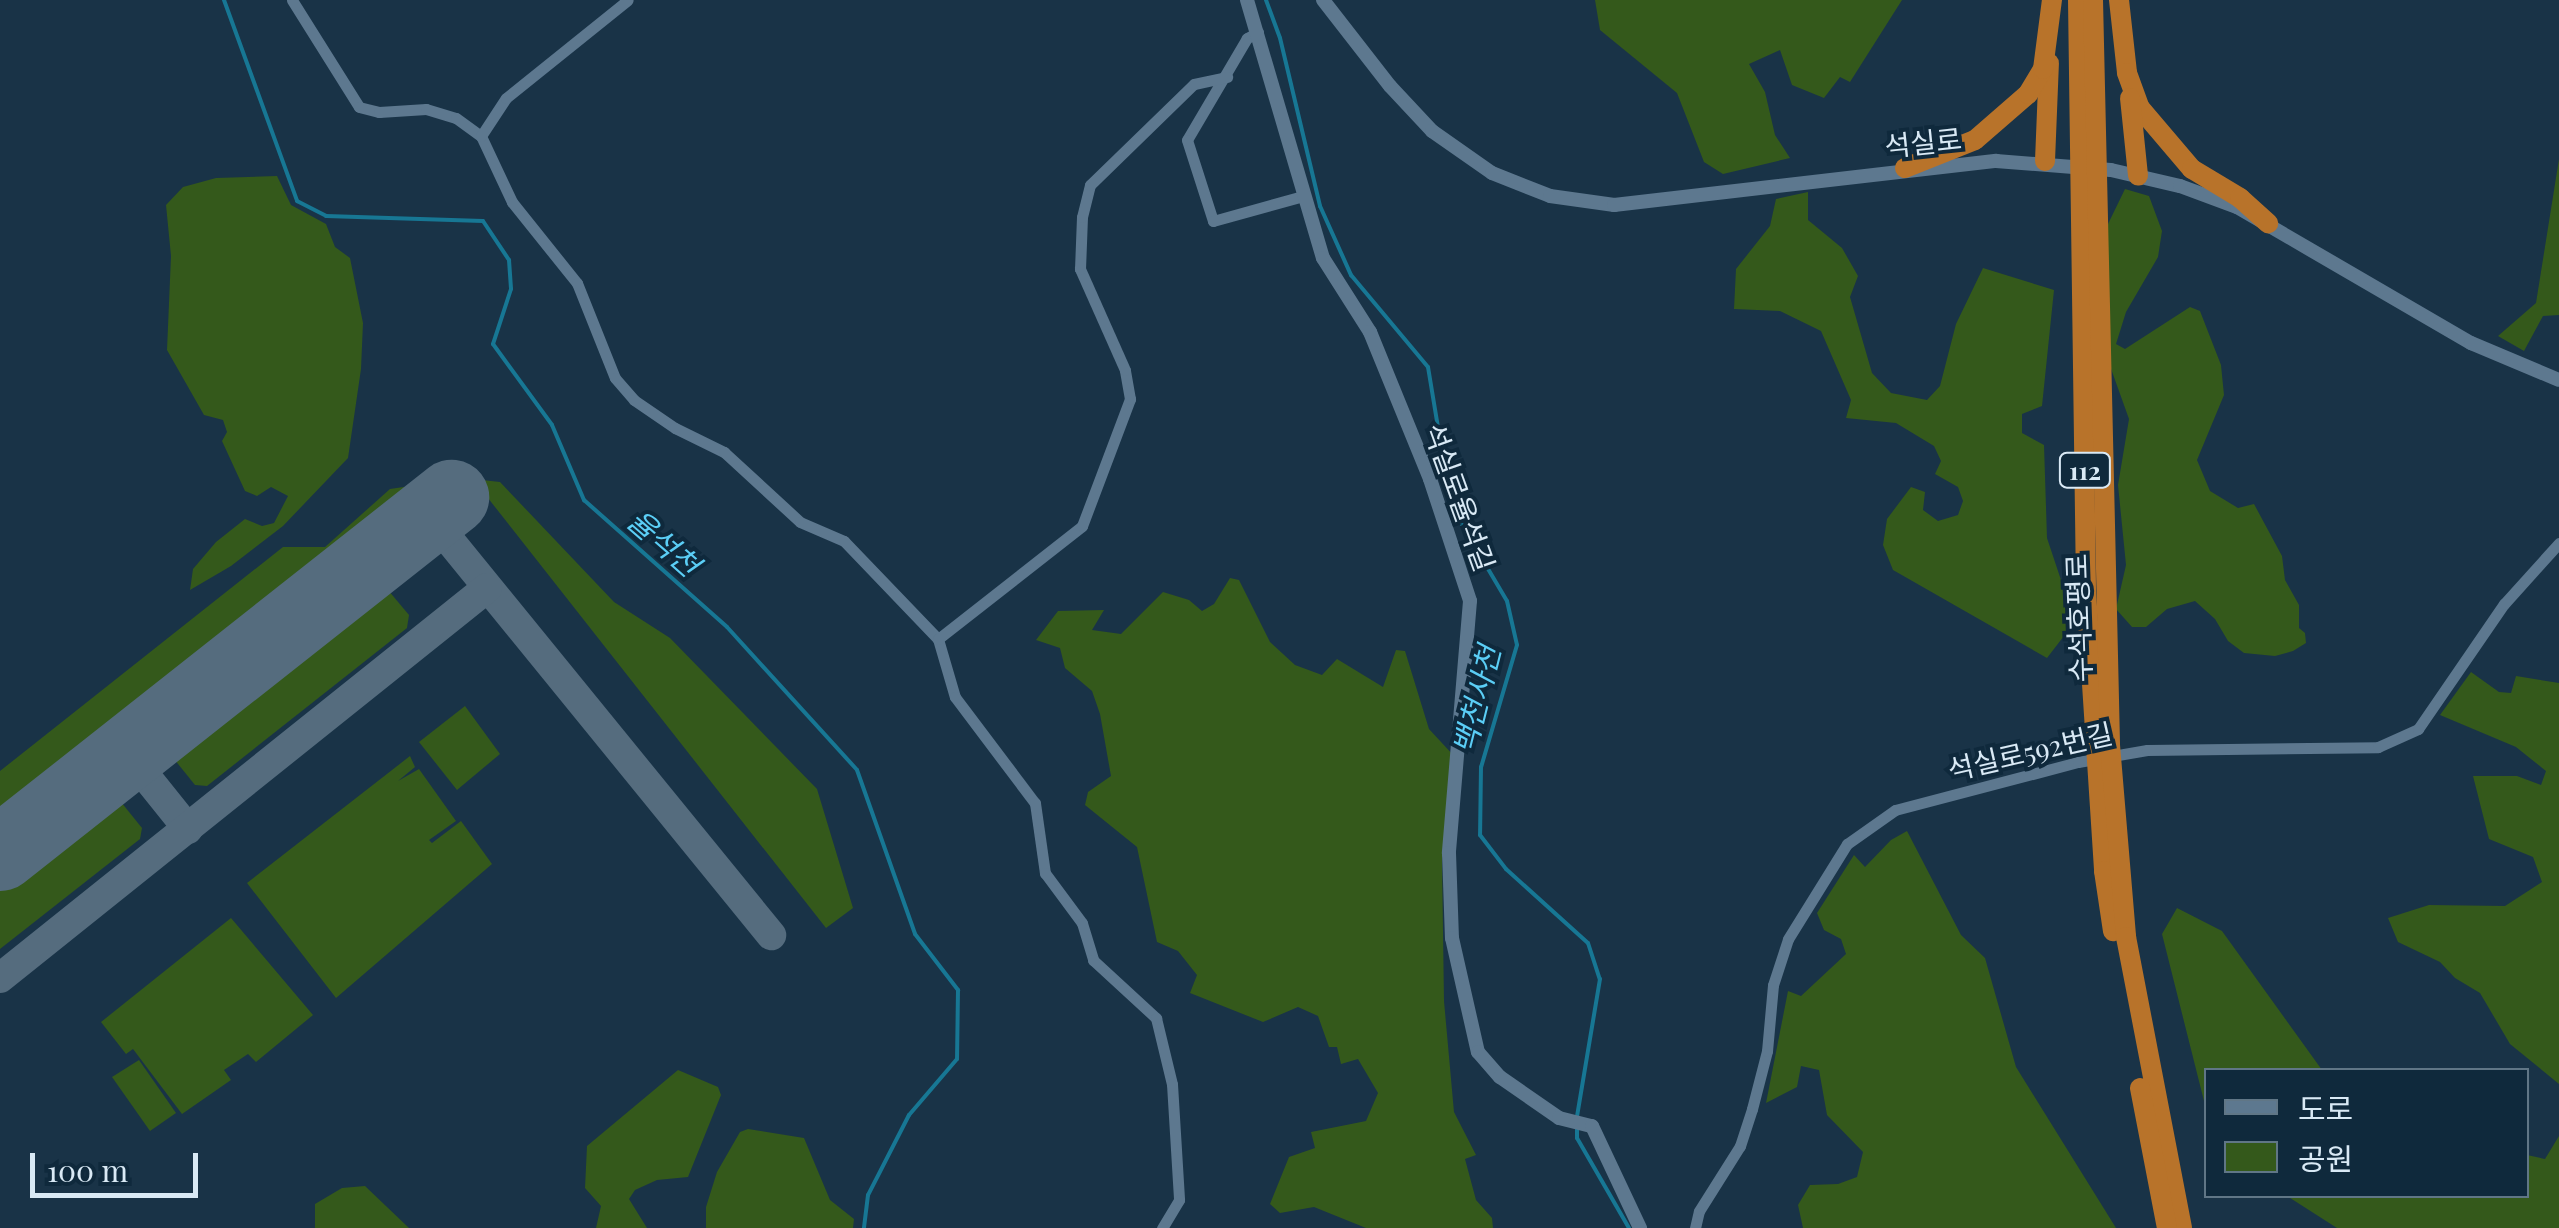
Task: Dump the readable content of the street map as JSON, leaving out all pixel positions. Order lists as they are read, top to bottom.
{
  "streets": {
    "highway": ["112", "수석호평로"],
    "street": ["석실로", "석실로율석길", "석실로592번길"]
  },
  "water": ["율석천", "백천사천"],
  "legend": ["도로", "공원"],
  "scale_bar": "100 m"
}
